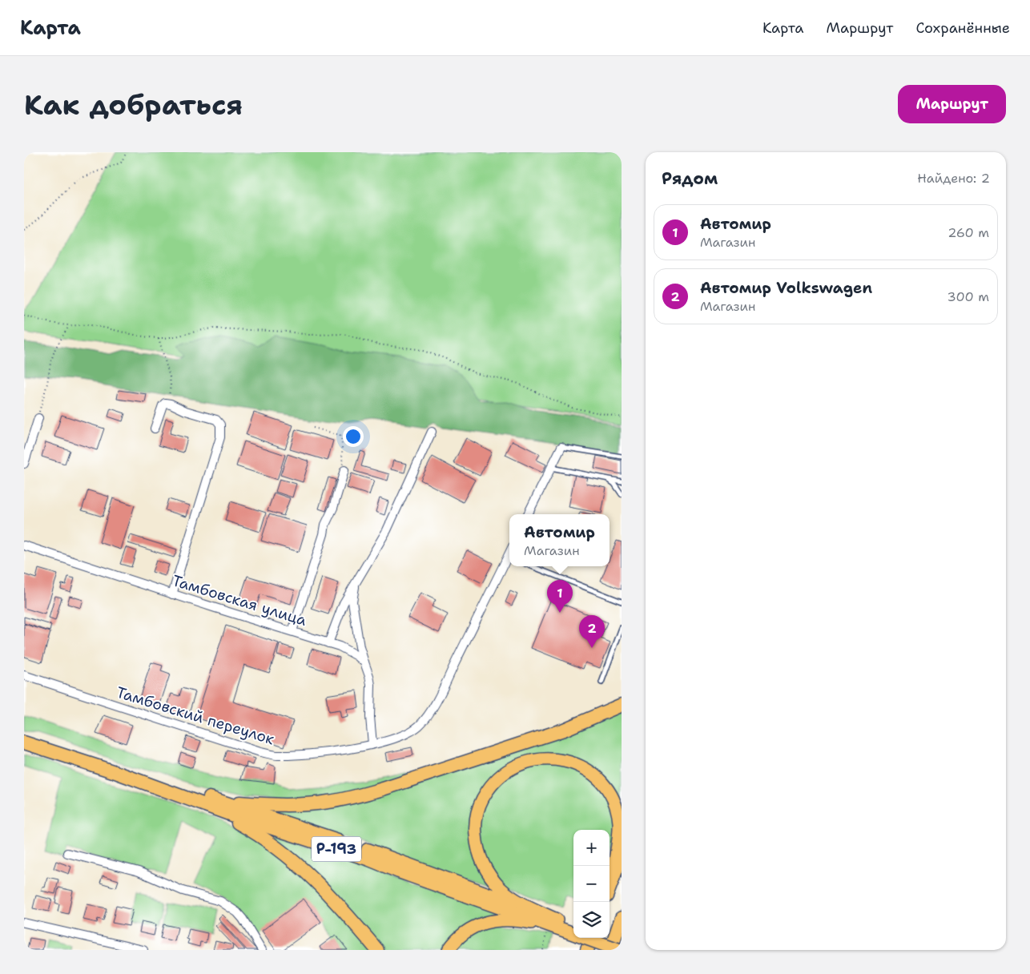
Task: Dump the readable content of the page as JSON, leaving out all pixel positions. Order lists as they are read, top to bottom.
{
  "streets": {
    "highway": ["Р-193"],
    "street": ["Тамбовская улица", "Тамбовский переулок"]
  },
  "page": {
    "header": "Карта",
    "nav": ["Карта", "Маршрут", "Сохранённые"],
    "buttons": "Маршрут",
    "title": "Как добраться",
    "heading": ["Рядом", "Найдено: 2"],
    "list": [
      {
        "mark": "1",
        "name": "Автомир",
        "note": "Магазин",
        "value": "260 m"
      },
      {
        "mark": "2",
        "name": "Автомир Volkswagen",
        "note": "Магазин",
        "value": "300 m"
      }
    ],
    "popup": ["Автомир", "Магазин"],
    "pins": ["1", "2"],
    "map_buttons": ["+", "−"]
  }
}
